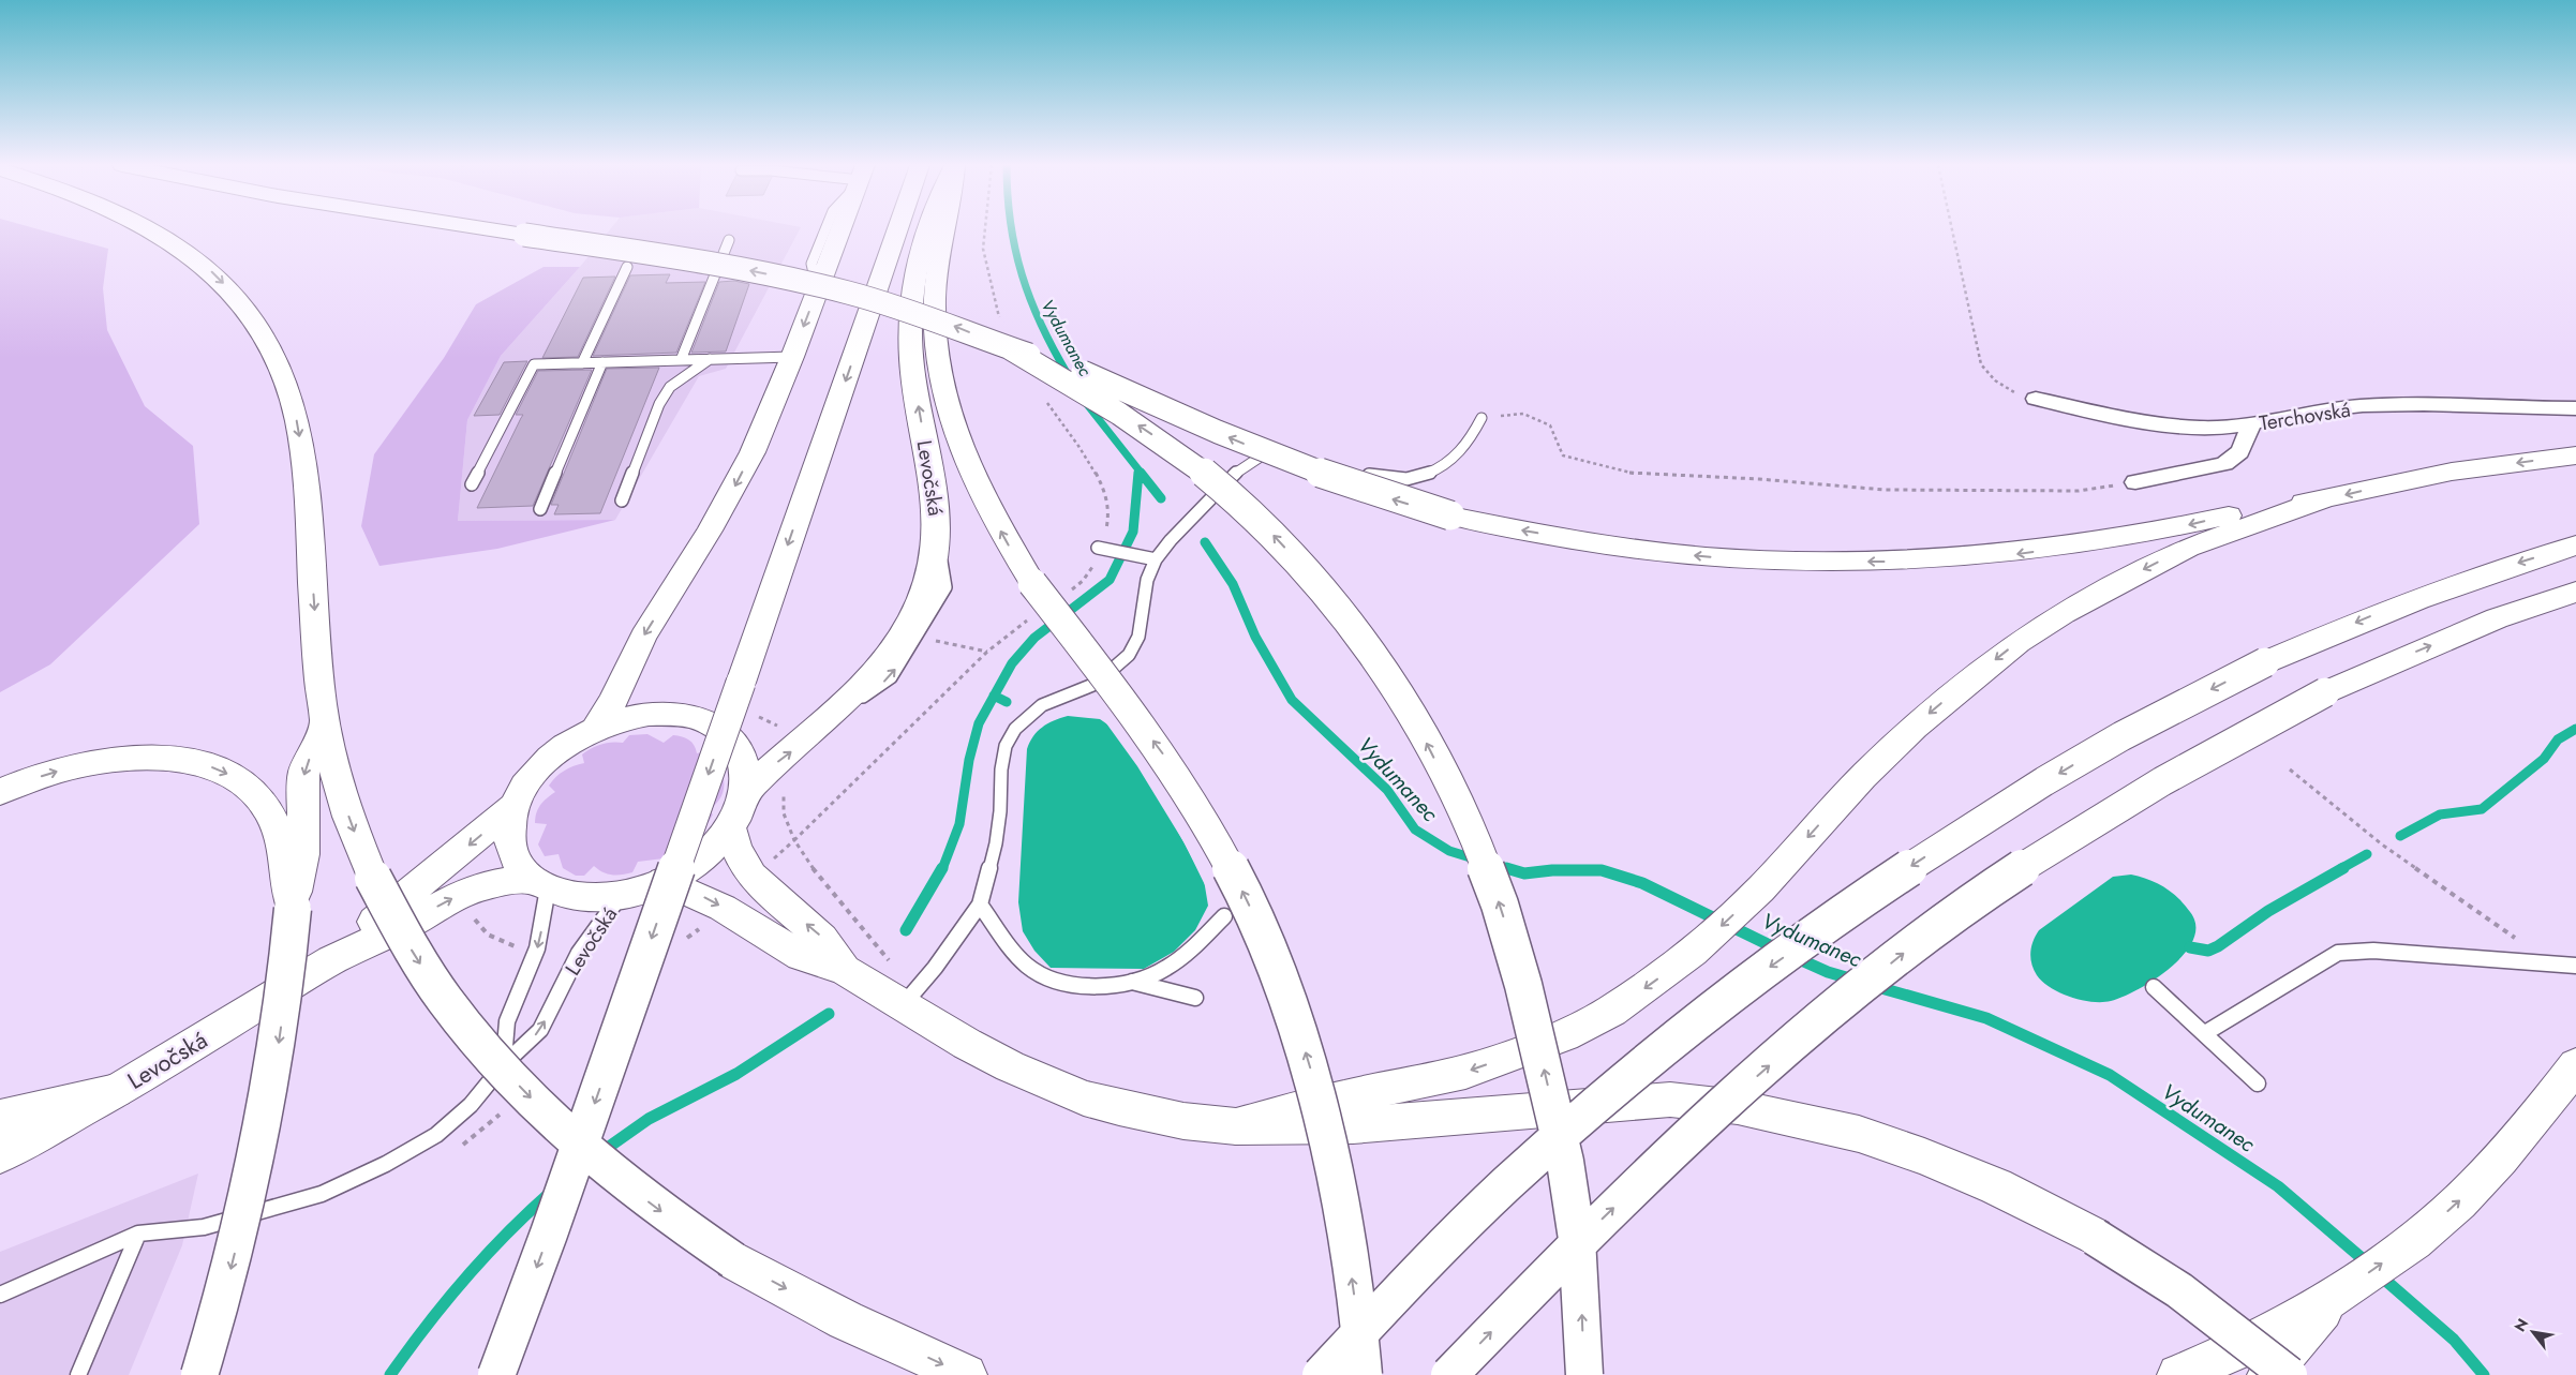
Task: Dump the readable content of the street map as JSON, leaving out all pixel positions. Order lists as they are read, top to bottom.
{
  "streets": {
    "main road": ["Levočská"],
    "street": ["Terchovská"]
  },
  "water": ["Vydumanec"],
  "north": "top left"
}
